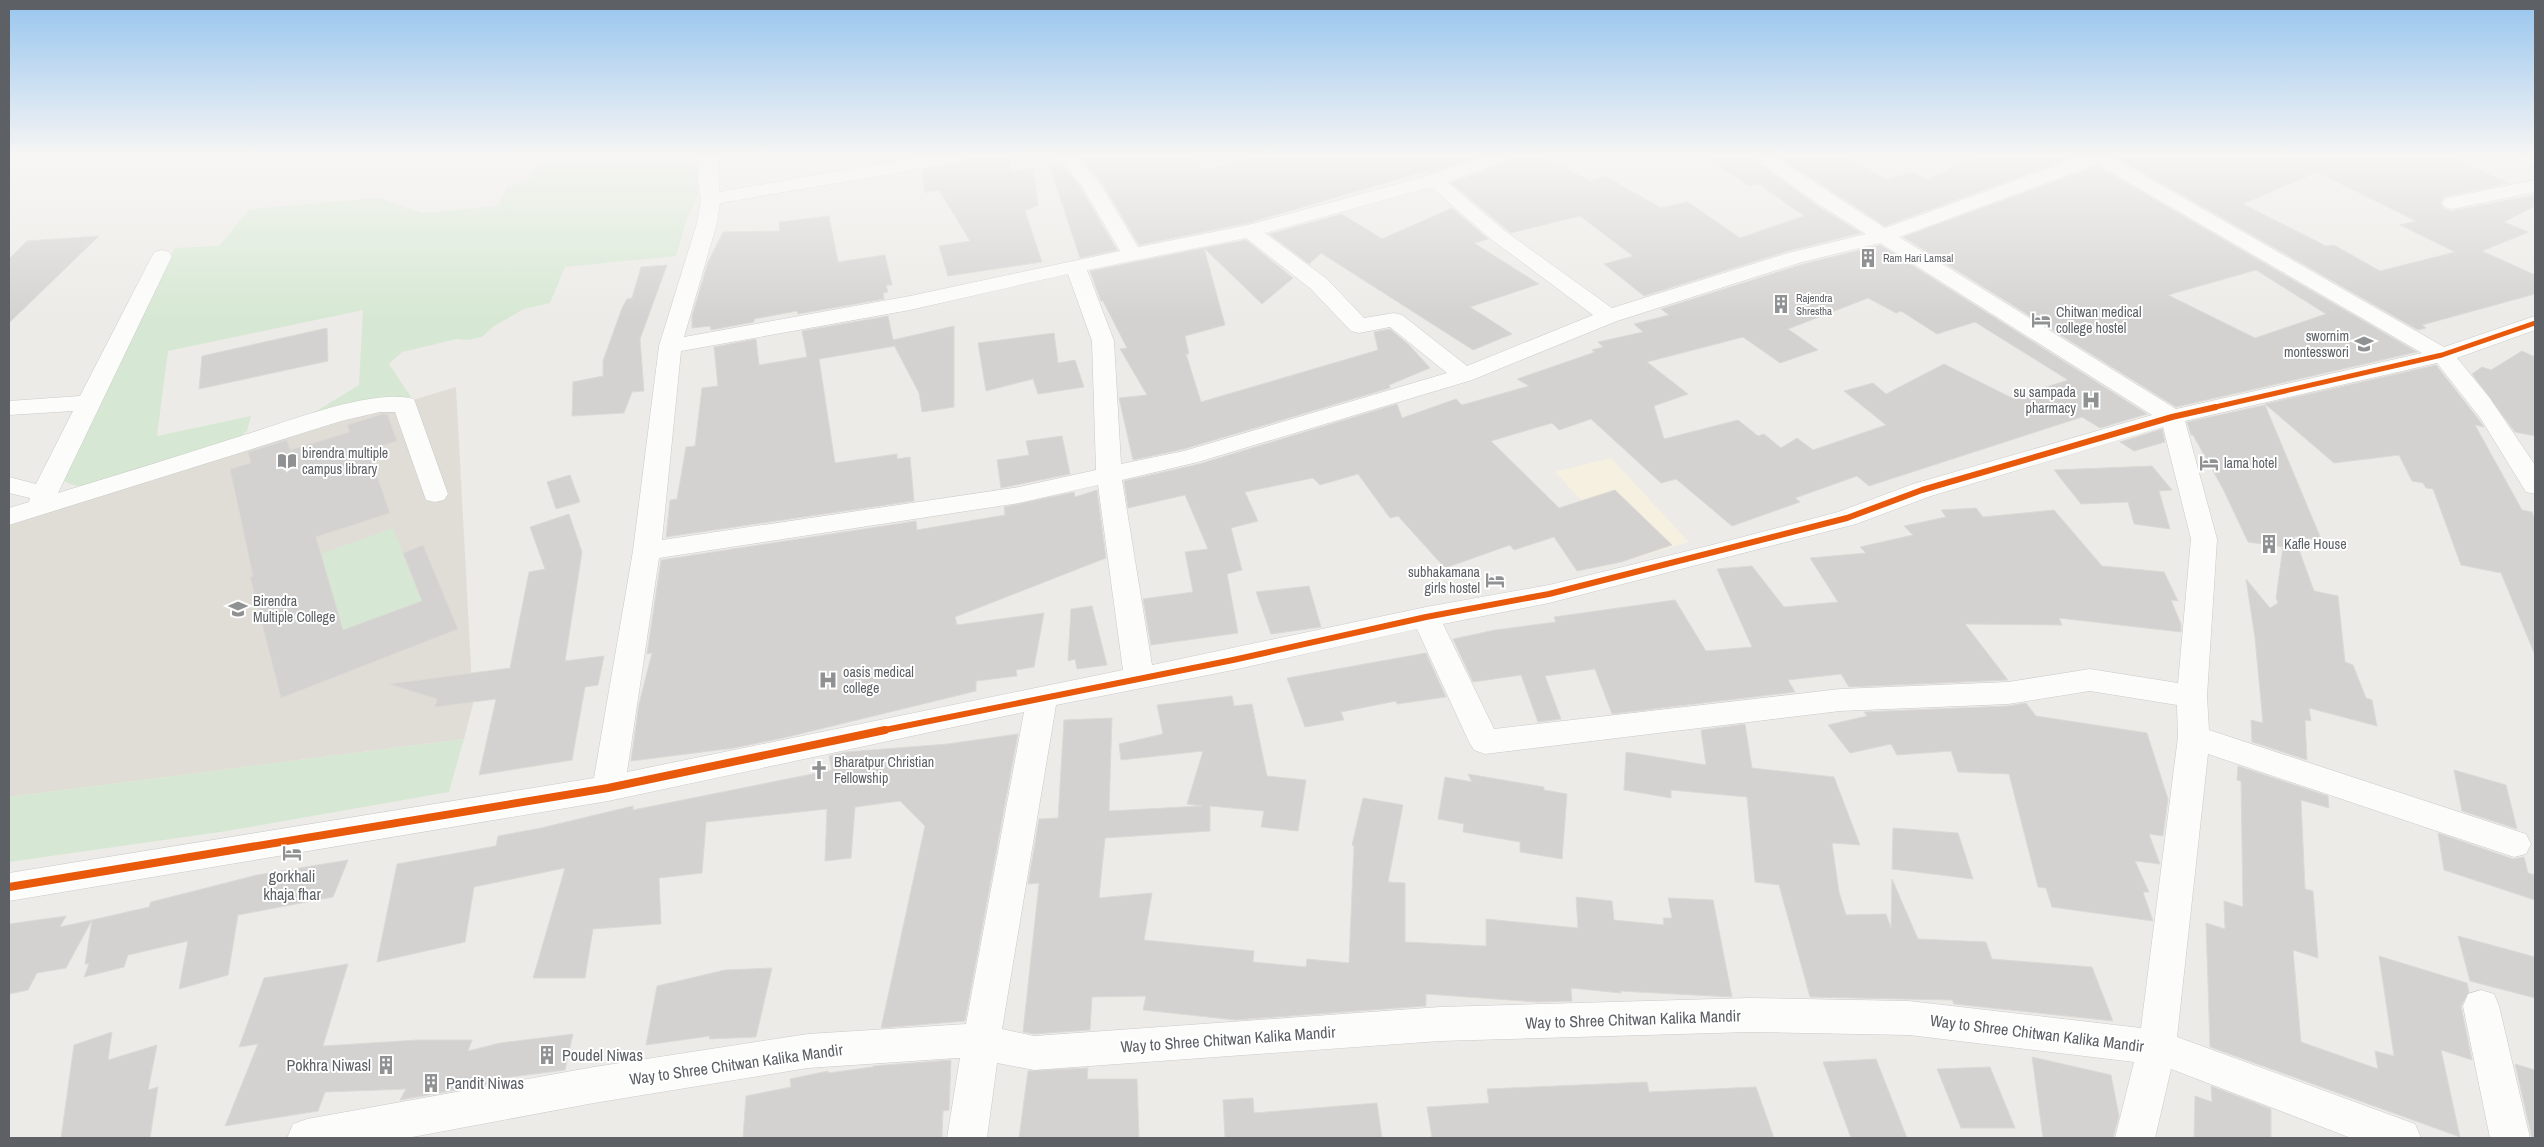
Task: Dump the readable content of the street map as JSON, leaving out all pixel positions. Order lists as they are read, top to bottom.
{
  "streets": {
    "street": ["Way to Shree Chitwan Kalika Mandir"]
  },
  "places": {
    "building": [
      "Ram Hari Lamsal",
      "Rajendra Shrestha",
      "Kafle House",
      "Poudel Niwas",
      "Pokhra Niwasl",
      "Pandit Niwas"
    ],
    "hotel": [
      "Chitwan medical college hostel",
      "lama hotel",
      "subhakamana girls hostel",
      "gorkhali khaja fhar"
    ],
    "school or university": ["swornim montesswori", "Birendra Multiple College"],
    "hospital": ["su sampada pharmacy", "oasis medical college"],
    "library": ["birendra multiple campus library"],
    "church": ["Bharatpur Christian Fellowship"]
  }
}
